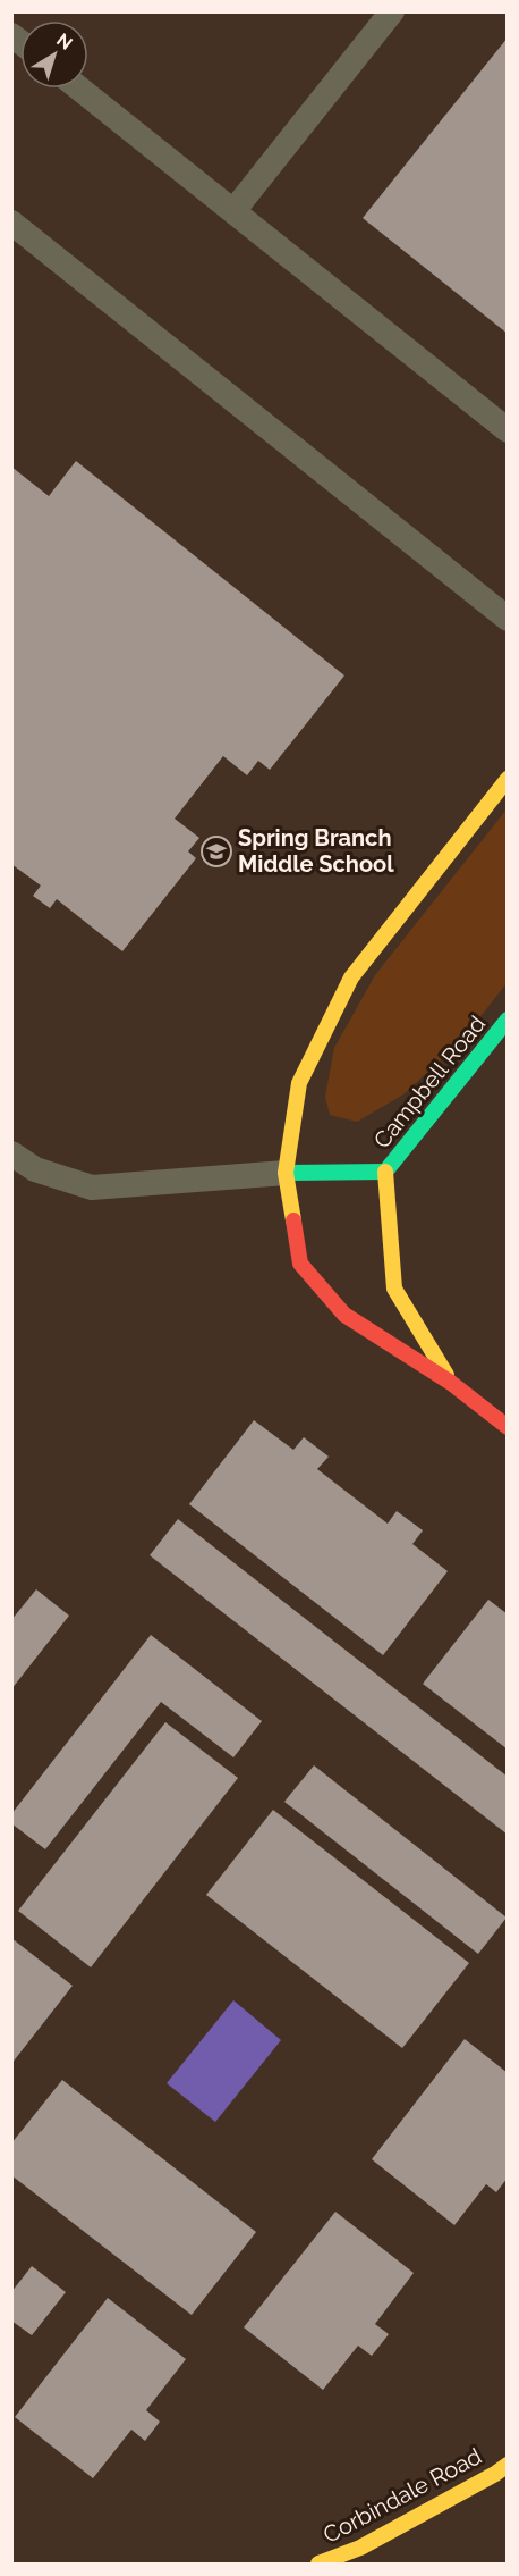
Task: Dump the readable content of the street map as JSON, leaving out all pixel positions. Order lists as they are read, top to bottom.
{
  "streets": {
    "street": ["Campbell Road", "Corbindale Road"]
  },
  "places": {
    "school or university": ["Spring Branch Middle School"]
  },
  "north": "top right"
}
